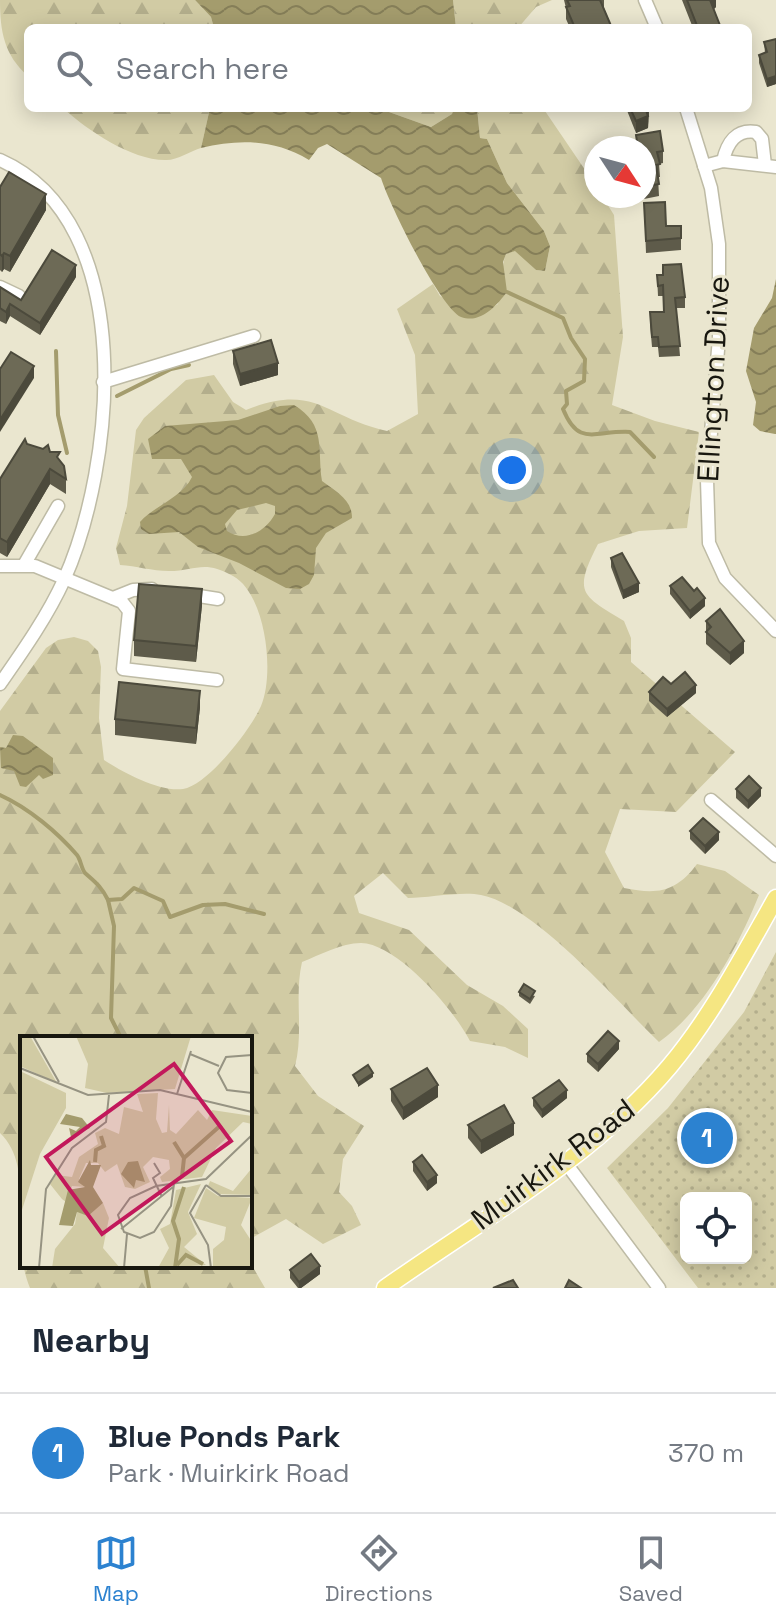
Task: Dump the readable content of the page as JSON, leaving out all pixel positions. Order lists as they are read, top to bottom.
{
  "streets": {
    "main road": ["Muirkirk Road"],
    "street": ["Ellington Drive"]
  },
  "north": "bottom right",
  "page": {
    "search": "Search here",
    "pins": "1",
    "heading": "Nearby",
    "list": [
      {
        "mark": "1",
        "name": "Blue Ponds Park",
        "note": "Park · Muirkirk Road",
        "value": "370 m"
      }
    ],
    "nav": ["Map", "Directions", "Saved"]
  }
}
